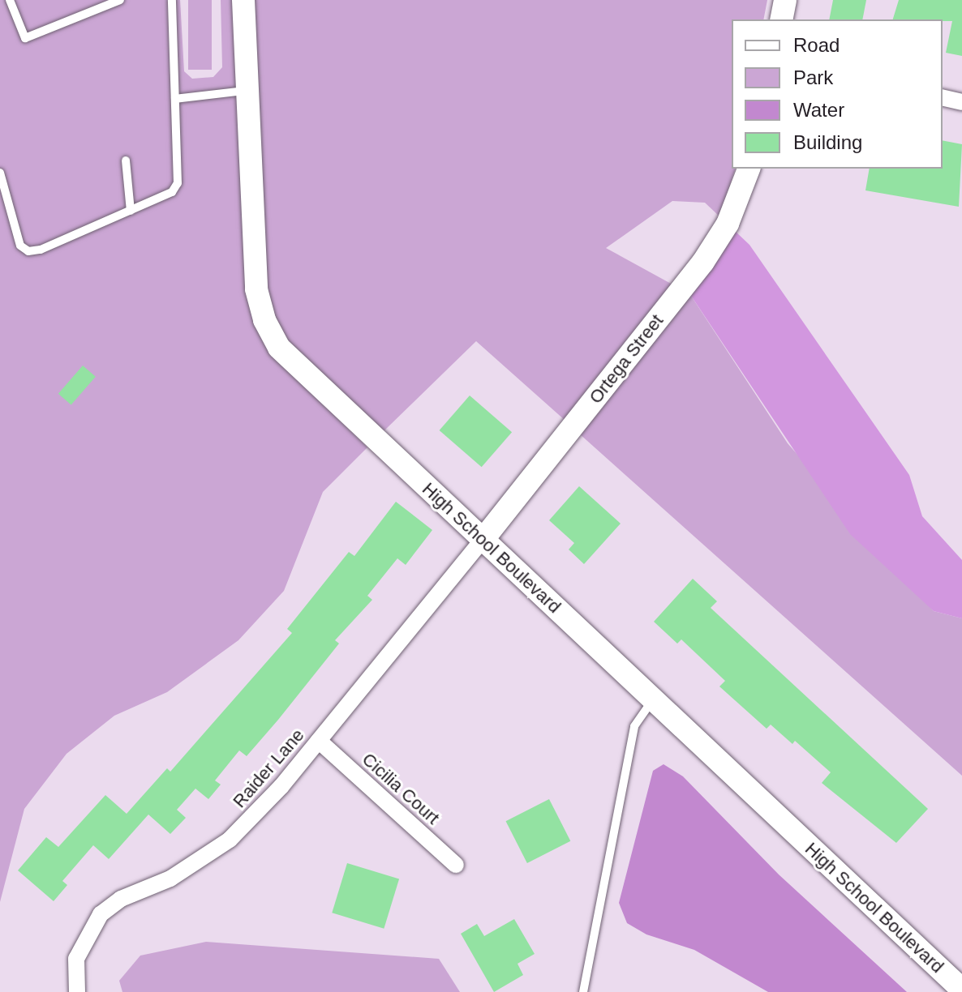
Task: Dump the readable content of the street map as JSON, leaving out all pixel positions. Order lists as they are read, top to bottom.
{
  "streets": {
    "street": [
      "Ortega Street",
      "High School Boulevard",
      "Raider Lane",
      "Cicilia Court"
    ]
  },
  "crossings": [
    ["Ortega Street", "High School Boulevard"],
    ["Ortega Street", "Raider Lane"],
    ["High School Boulevard", "Raider Lane"],
    ["Raider Lane", "Cicilia Court"]
  ],
  "legend": [
    "Road",
    "Park",
    "Water",
    "Building"
  ]
}
